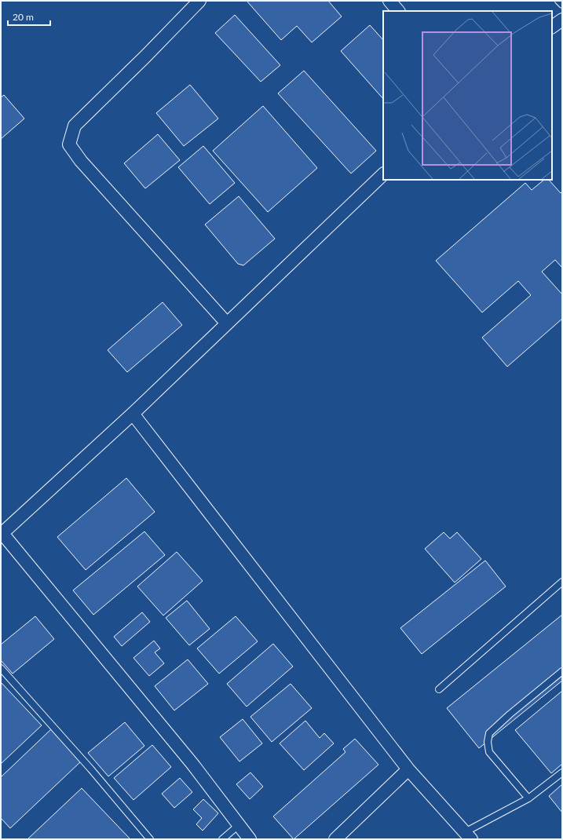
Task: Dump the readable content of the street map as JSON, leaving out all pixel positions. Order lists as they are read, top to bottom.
{
  "scale_bar": "20 m"
}
